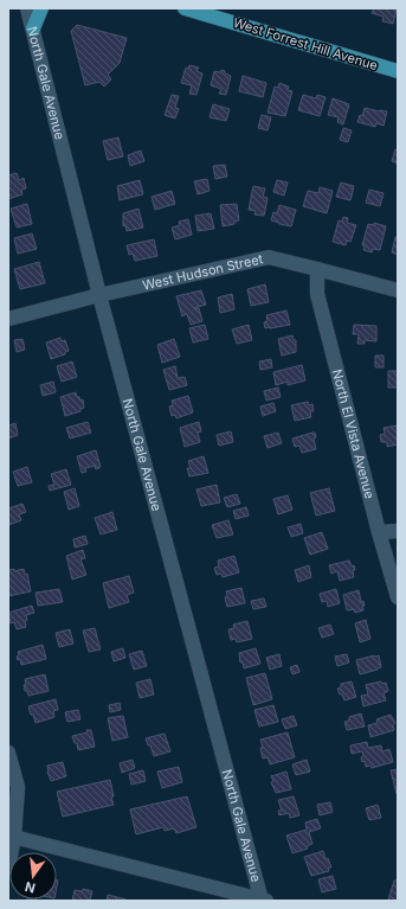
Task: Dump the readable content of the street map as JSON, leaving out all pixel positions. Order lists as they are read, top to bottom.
{
  "streets": {
    "main road": ["West Forrest Hill Avenue"],
    "street": ["North Gale Avenue", "West Hudson Street", "North El Vista Avenue"]
  },
  "crossings": [
    ["North Gale Avenue", "West Hudson Street"],
    ["West Hudson Street", "North El Vista Avenue"]
  ],
  "north": "bottom"
}
